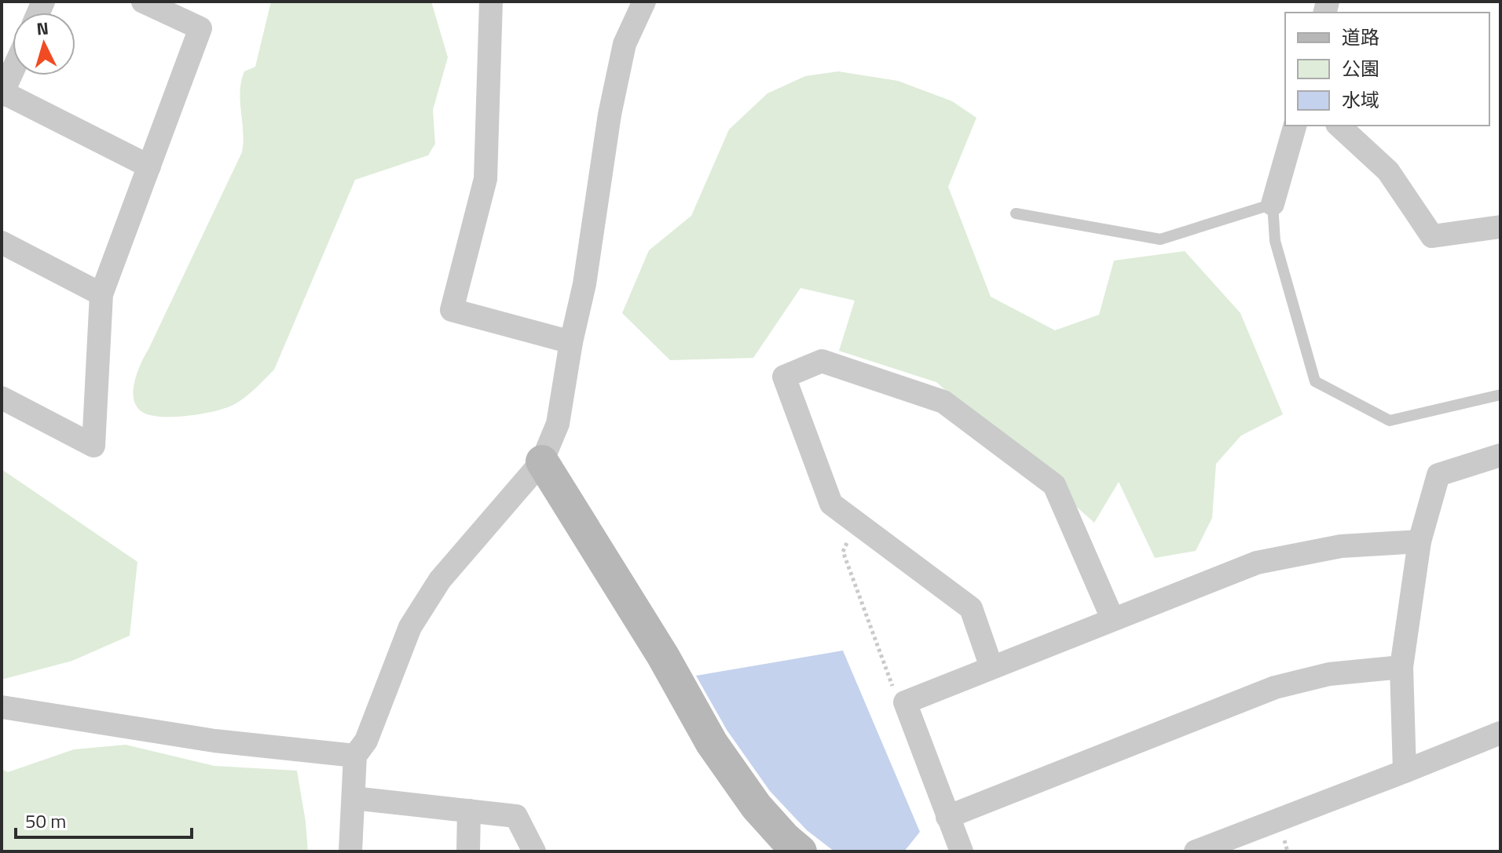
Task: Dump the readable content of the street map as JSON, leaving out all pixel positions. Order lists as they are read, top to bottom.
{
  "legend": ["道路", "公園", "水域"],
  "scale_bar": "50 m",
  "north": "top"
}
